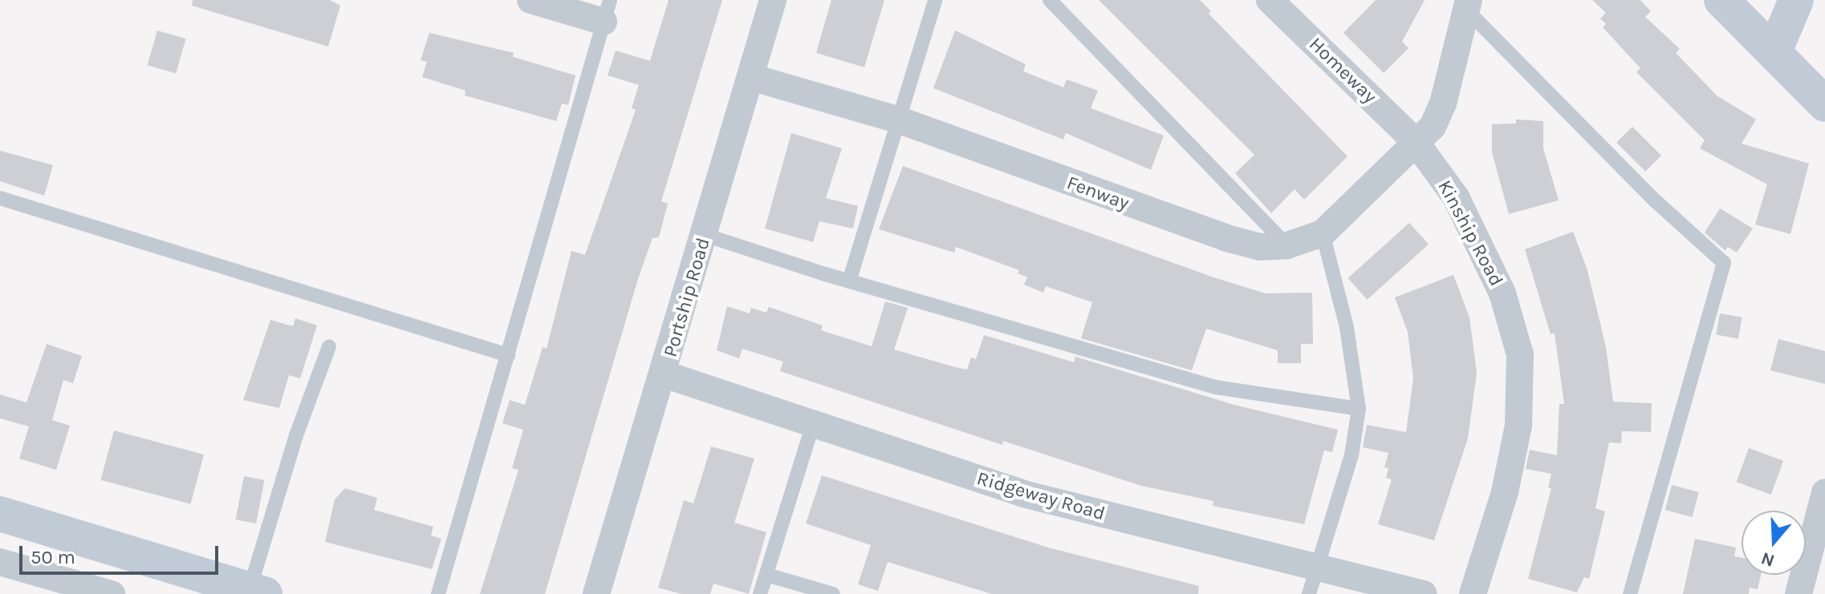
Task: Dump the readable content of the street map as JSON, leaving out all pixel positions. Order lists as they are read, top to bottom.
{
  "streets": {
    "street": [
      "Homeway",
      "Fenway",
      "Kinship Road",
      "Portship Road",
      "Ridgeway Road"
    ]
  },
  "crossings": [
    ["Homeway", "Fenway"],
    ["Homeway", "Kinship Road"],
    ["Fenway", "Kinship Road"],
    ["Fenway", "Portship Road"],
    ["Portship Road", "Ridgeway Road"]
  ],
  "scale_bar": "50 m",
  "north": "bottom"
}
